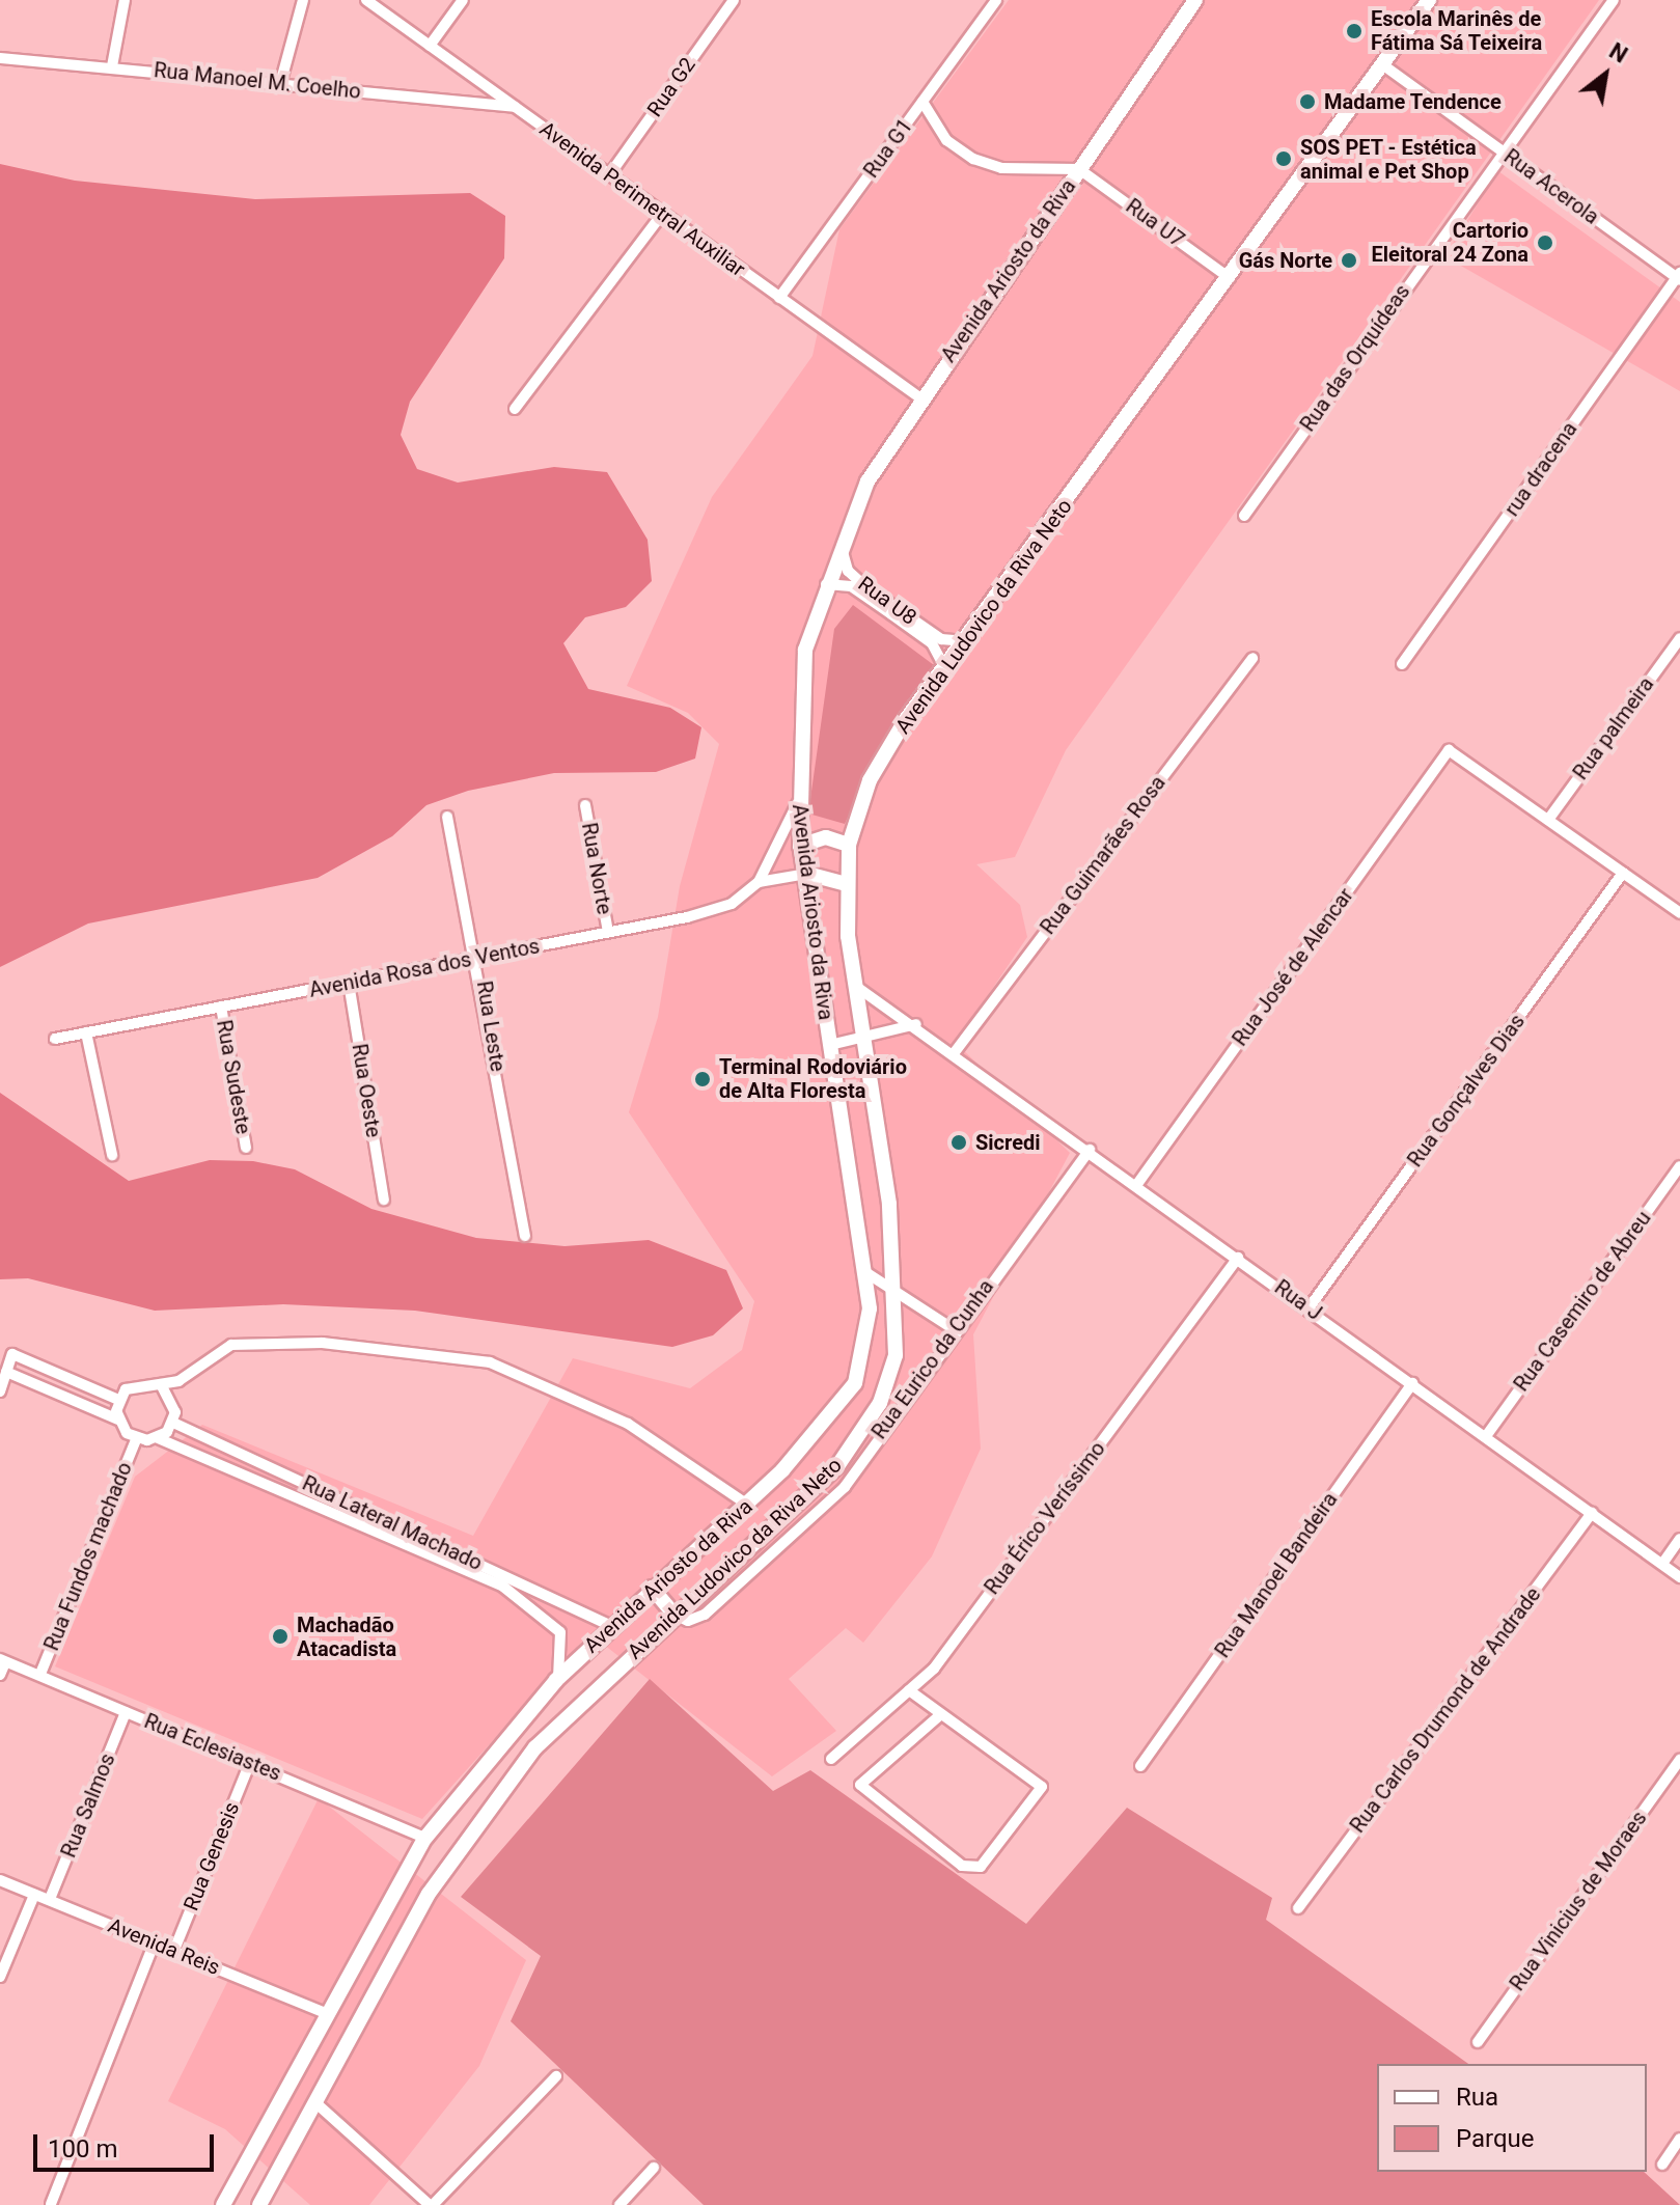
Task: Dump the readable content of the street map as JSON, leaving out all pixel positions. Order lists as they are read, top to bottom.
{
  "streets": {
    "street": [
      "Rua Manoel M. Coelho",
      "Rua G2",
      "Rua G1",
      "Rua Acerola",
      "Avenida Perimetral Auxiliar",
      "Rua U7",
      "Avenida Ariosto da Riva",
      "Rua das Orquídeas",
      "rua dracena",
      "Rua U8",
      "Avenida Ludovico da Riva Neto",
      "Rua palmeira",
      "Rua Guimarães Rosa",
      "Rua Norte",
      "Rua José de Alencar",
      "Avenida Rosa dos Ventos",
      "Rua Leste",
      "Rua Sudeste",
      "Rua Oeste",
      "Rua Gonçalves Dias",
      "Rua J",
      "Rua Casemiro de Abreu",
      "Rua Eurico da Cunha",
      "Rua Érico Veríssimo",
      "Rua Lateral Machado",
      "Rua Fundos machado",
      "Rua Manoel Bandeira",
      "Rua Carlos Drumond de Andrade",
      "Rua Eclesiastes",
      "Rua Salmos",
      "Rua Genesis",
      "Rua Vinicius de Moraes",
      "Avenida Reis"
    ]
  },
  "crossings": [
    ["Rua Manoel M. Coelho", "Avenida Perimetral Auxiliar"],
    ["Rua G2", "Avenida Perimetral Auxiliar"],
    ["Rua G1", "Avenida Perimetral Auxiliar"],
    ["Rua Acerola", "Rua das Orquídeas"],
    ["Rua Acerola", "rua dracena"],
    ["Rua Acerola", "Avenida Ludovico da Riva Neto"],
    ["Avenida Perimetral Auxiliar", "Avenida Ariosto da Riva"],
    ["Rua U7", "Avenida Ariosto da Riva"],
    ["Rua U7", "Avenida Ludovico da Riva Neto"],
    ["Avenida Ariosto da Riva", "Rua U8"],
    ["Avenida Ariosto da Riva", "Avenida Rosa dos Ventos"],
    ["Avenida Ariosto da Riva", "Rua Lateral Machado"],
    ["Avenida Ariosto da Riva", "Rua Eclesiastes"],
    ["Avenida Ariosto da Riva", "Avenida Reis"],
    ["Rua U8", "Avenida Ludovico da Riva Neto"],
    ["Avenida Ludovico da Riva Neto", "Rua J"],
    ["Avenida Ludovico da Riva Neto", "Rua Eurico da Cunha"],
    ["Rua palmeira", "Rua José de Alencar"],
    ["Rua Guimarães Rosa", "Rua J"],
    ["Rua Norte", "Avenida Rosa dos Ventos"],
    ["Rua José de Alencar", "Rua J"],
    ["Avenida Rosa dos Ventos", "Rua Leste"],
    ["Avenida Rosa dos Ventos", "Rua Sudeste"],
    ["Avenida Rosa dos Ventos", "Rua Oeste"],
    ["Rua Gonçalves Dias", "Rua J"],
    ["Rua J", "Rua Casemiro de Abreu"],
    ["Rua J", "Rua Eurico da Cunha"],
    ["Rua J", "Rua Érico Veríssimo"],
    ["Rua J", "Rua Manoel Bandeira"],
    ["Rua J", "Rua Carlos Drumond de Andrade"],
    ["Rua Lateral Machado", "Rua Fundos machado"],
    ["Rua Fundos machado", "Rua Eclesiastes"],
    ["Rua Eclesiastes", "Rua Salmos"],
    ["Rua Eclesiastes", "Rua Genesis"],
    ["Rua Salmos", "Avenida Reis"],
    ["Rua Genesis", "Avenida Reis"]
  ],
  "places": [
    "Escola Marinês de Fátima Sá Teixeira",
    "Madame Tendence",
    "SOS PET - Estética animal e Pet Shop",
    "Cartorio Eleitoral 24 Zona",
    "Gás Norte",
    "Terminal Rodoviário de Alta Floresta",
    "Sicredi",
    "Machadão Atacadista"
  ],
  "legend": ["Rua", "Parque"],
  "scale_bar": "100 m",
  "north": "top right"
}
